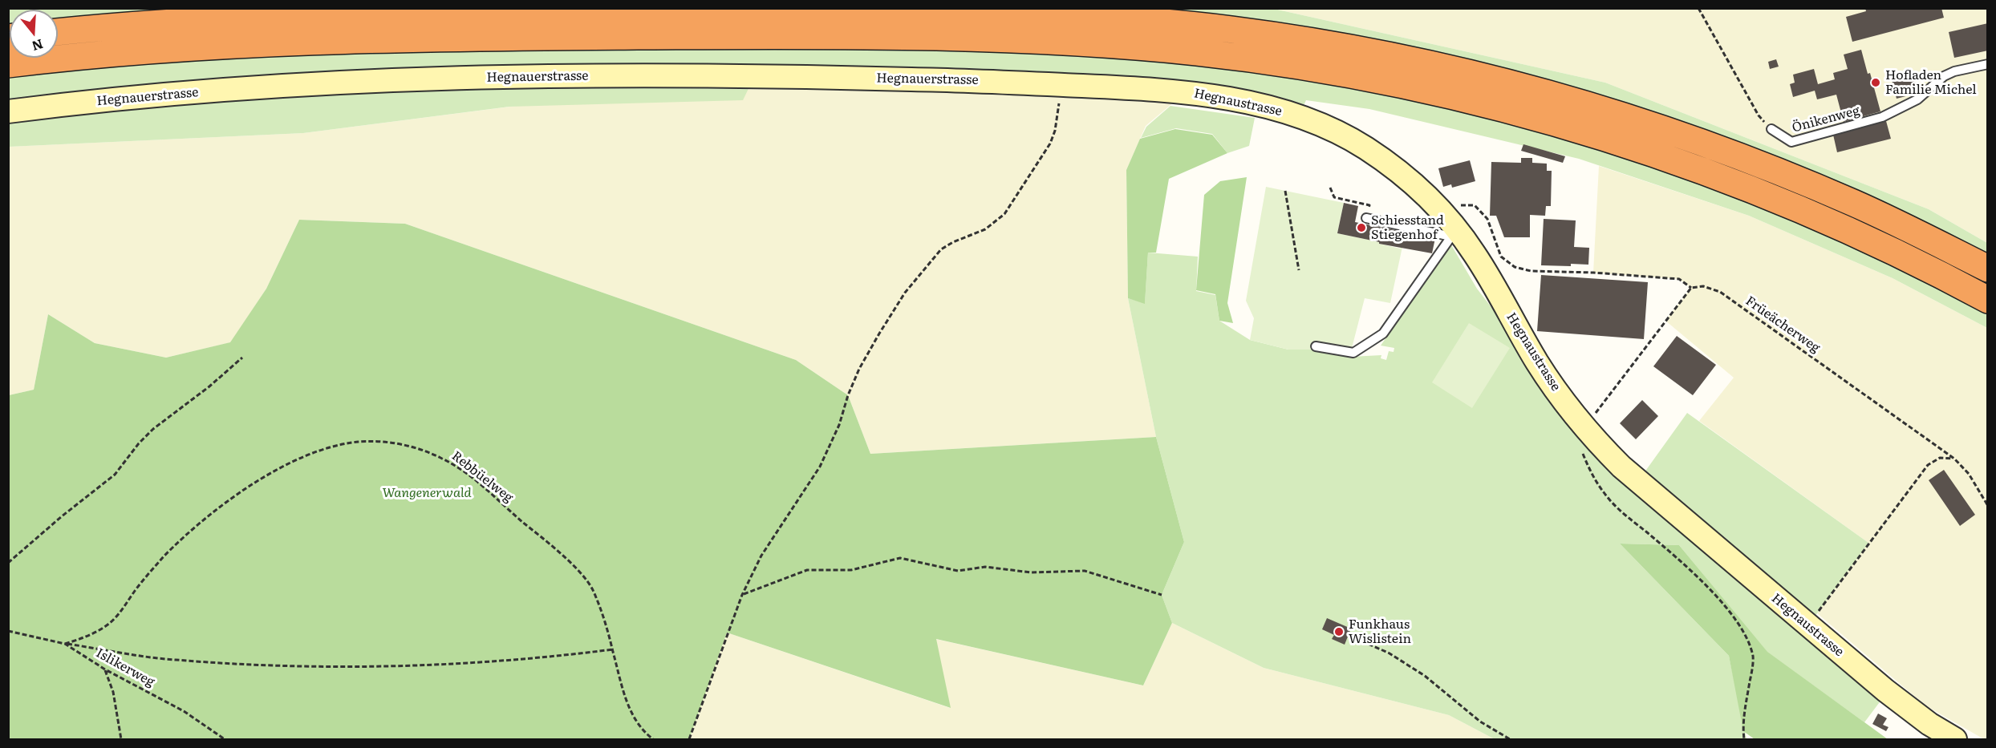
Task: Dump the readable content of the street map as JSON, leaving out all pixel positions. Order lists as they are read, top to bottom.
{
  "streets": {
    "street": ["Hegnauerstrasse", "Hegnaustrasse"],
    "lane": ["Önikenweg"],
    "path": ["Früeächerweg", "Rebbüelweg", "Islikerweg"]
  },
  "crossings": [
    ["Hegnauerstrasse", "Hegnaustrasse"],
    ["Hegnaustrasse", "Früeächerweg"],
    ["Rebbüelweg", "Islikerweg"]
  ],
  "parks": ["Wangenerwald"],
  "places": ["Hofladen Familie Michel", "Schiesstand Stiegenhof", "Funkhaus Wislistein"],
  "north": "bottom"
}
